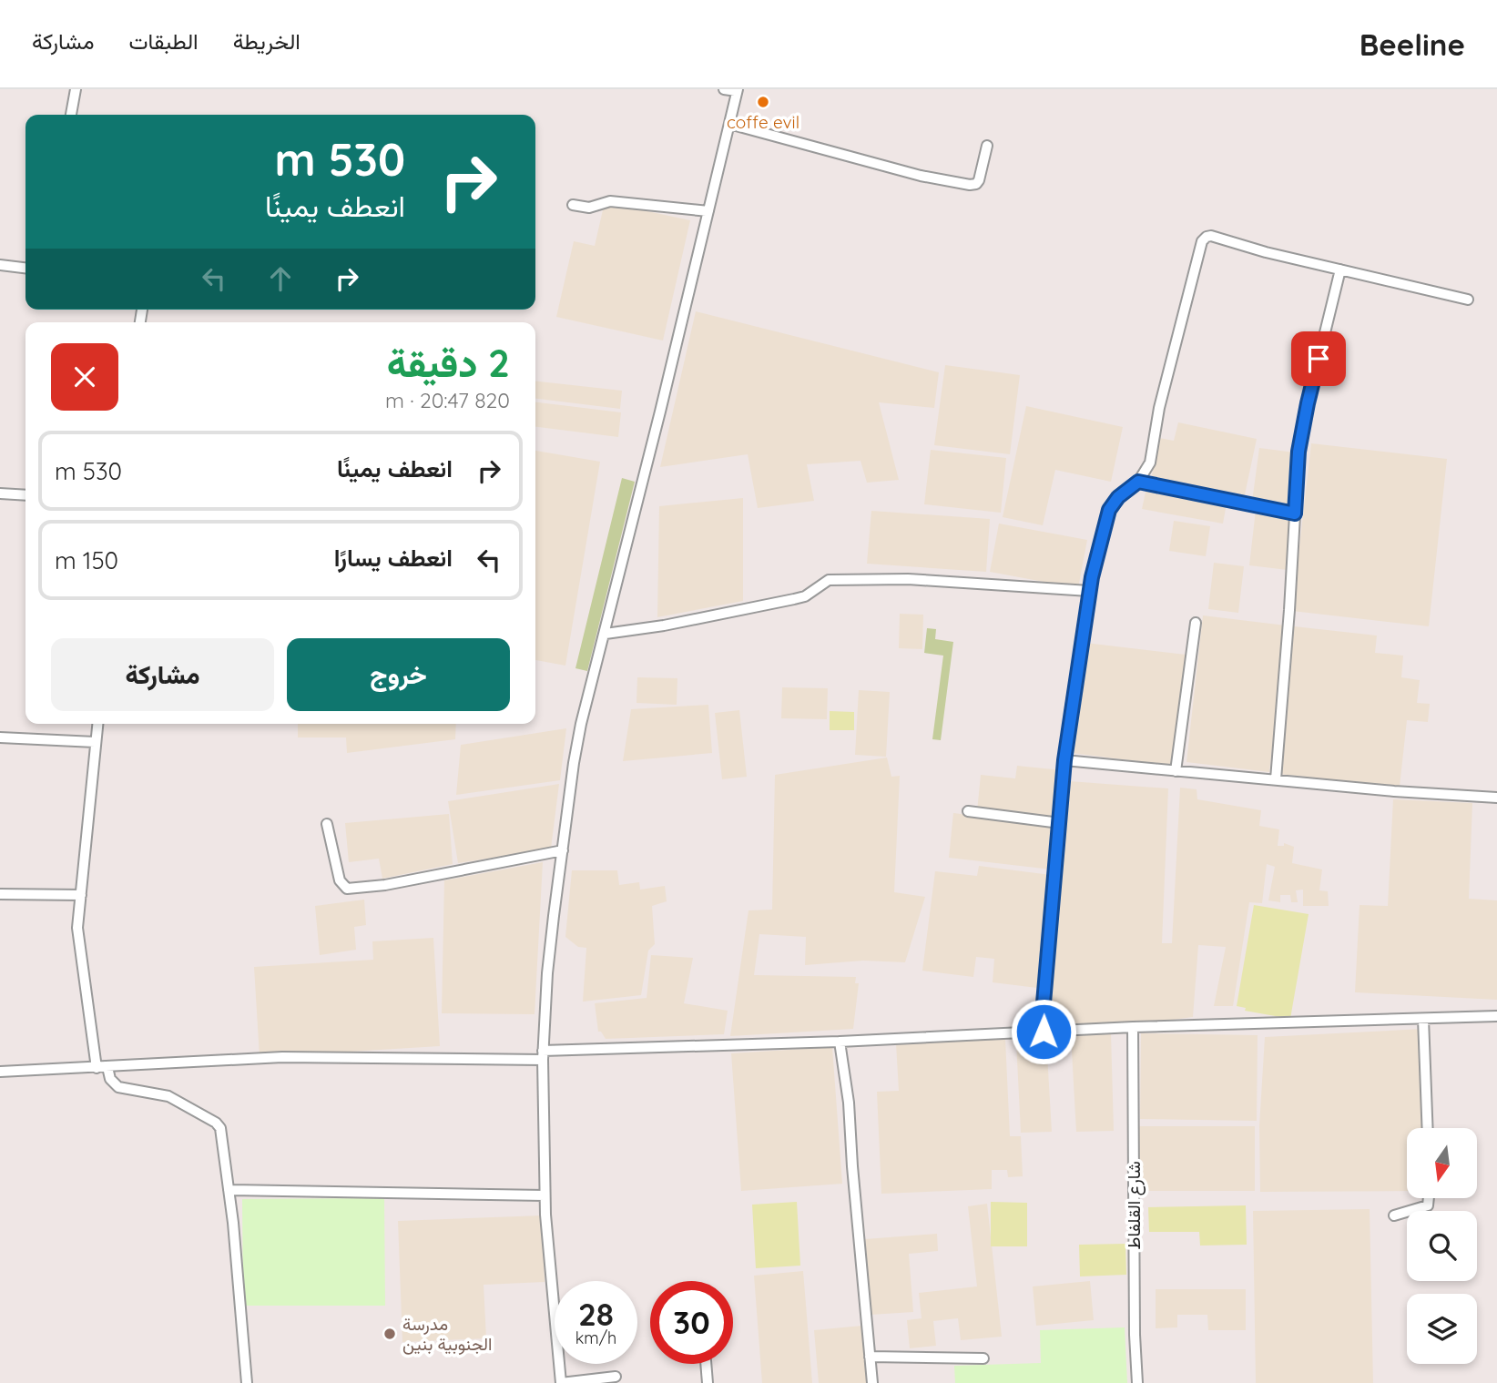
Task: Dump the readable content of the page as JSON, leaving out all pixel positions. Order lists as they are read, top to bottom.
{
  "streets": {
    "street": ["شارع القلفاط"]
  },
  "places": ["coffe evil", "مدرسة الجنوبية بنين"],
  "north": "bottom",
  "page": {
    "header": "Beeline",
    "nav": ["الخريطة", "الطبقات", "مشاركة"],
    "turn": ["530 m", "انعطف يمينًا"],
    "heading": ["2 دقيقة", "820 m · 20:47"],
    "list": [
      {
        "name": "انعطف يمينًا",
        "value": "530 m"
      },
      {
        "name": "انعطف يسارًا",
        "value": "150 m"
      }
    ],
    "buttons": ["خروج", "مشاركة"],
    "speed": "28 km/h",
    "limit": "30"
  }
}
